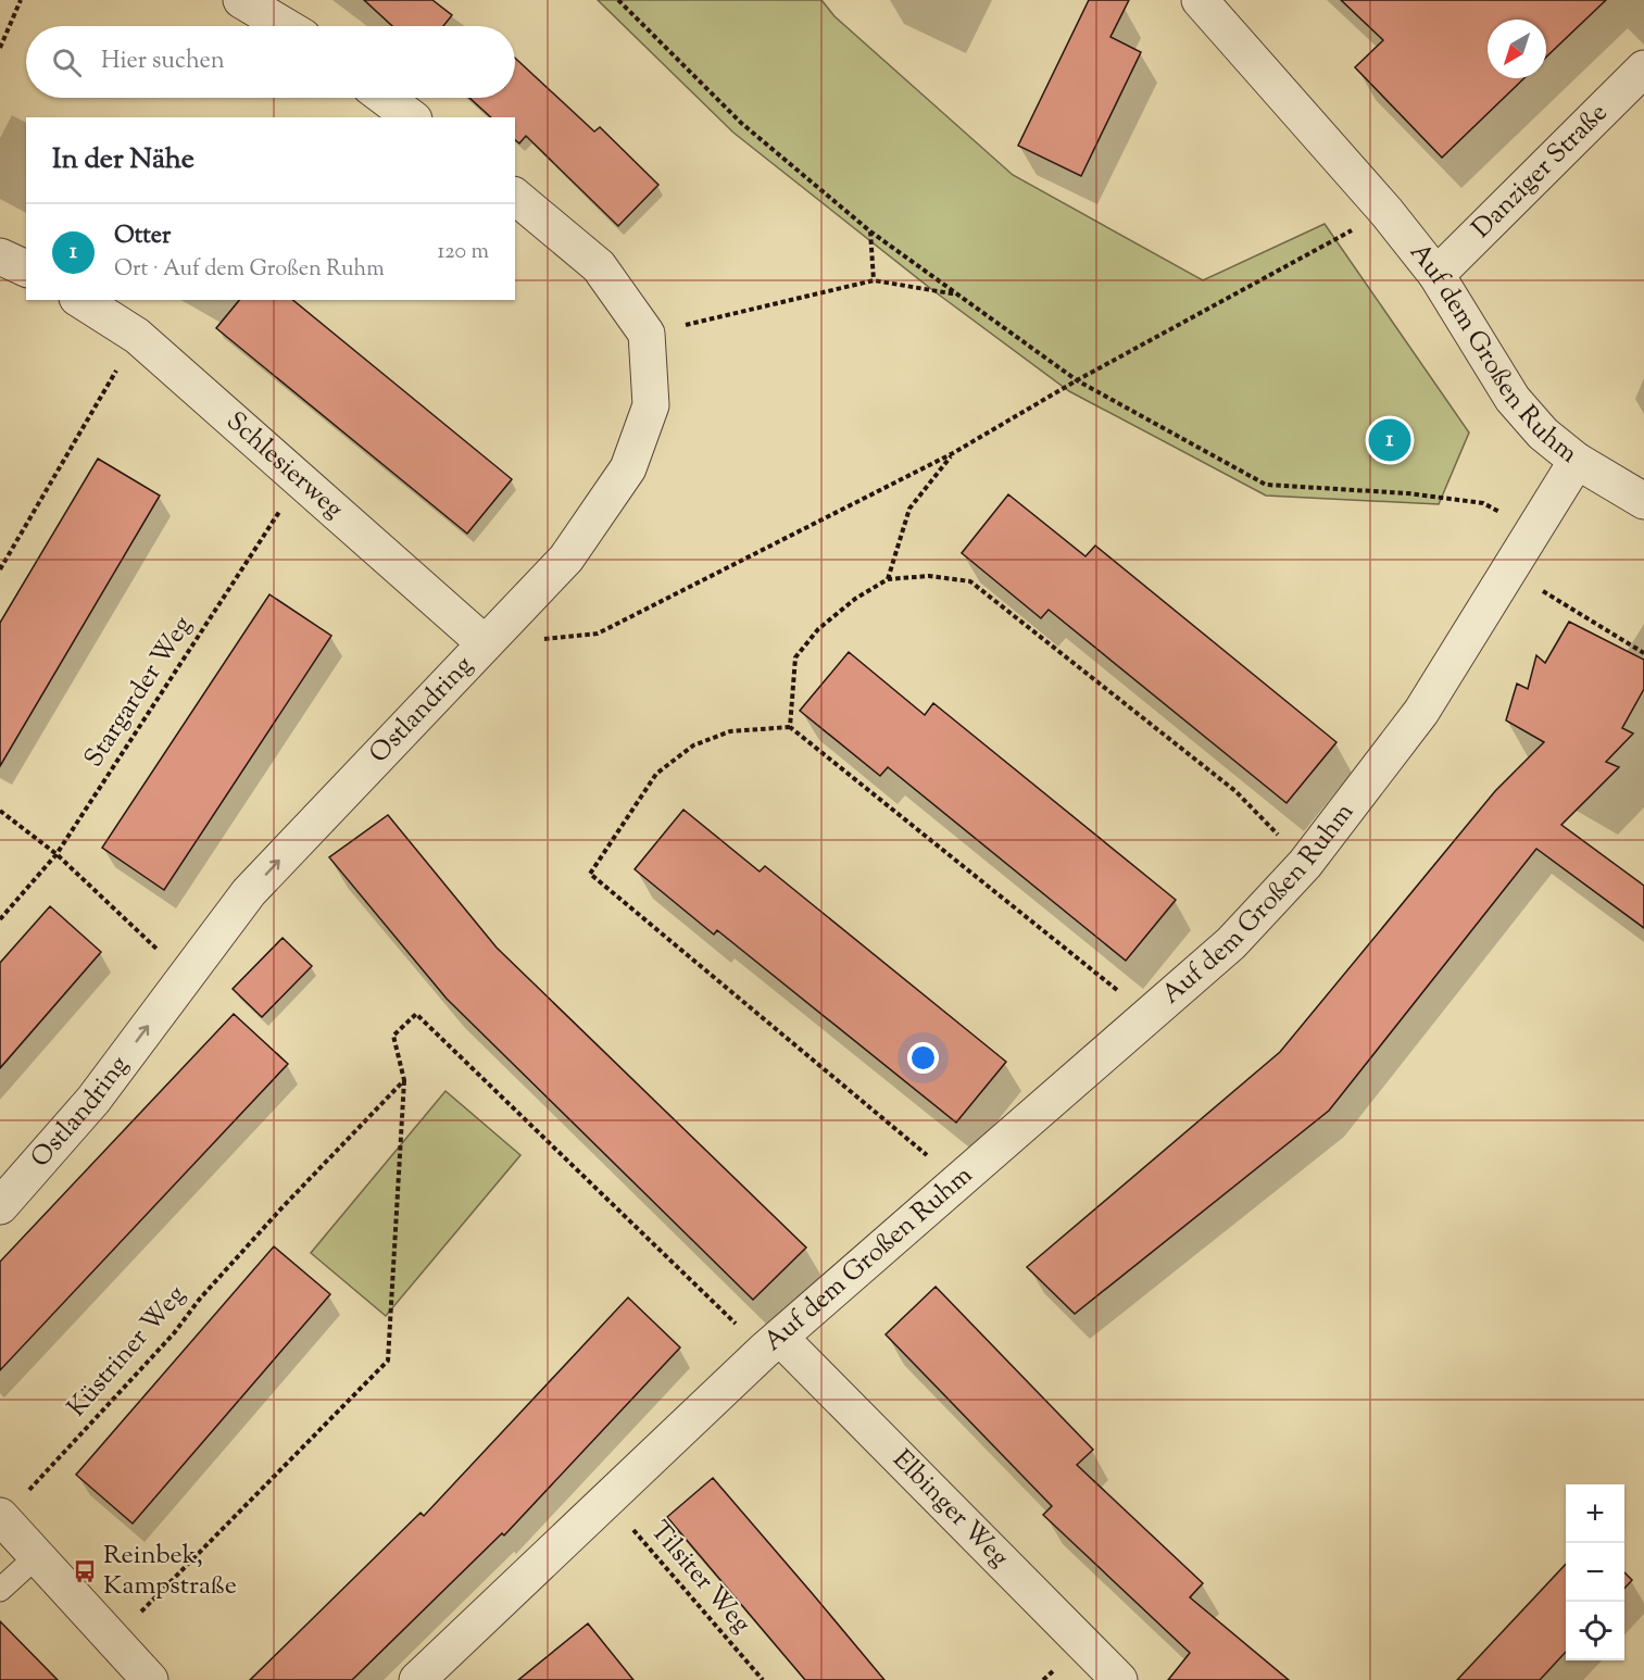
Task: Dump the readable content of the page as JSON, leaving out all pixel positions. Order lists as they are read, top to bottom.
{
  "streets": {
    "street": [
      "Danziger Straße",
      "Auf dem Großen Ruhm",
      "Schlesierweg",
      "Ostlandring",
      "Elbinger Weg"
    ],
    "path": ["Stargarder Weg", "Küstriner Weg", "Tilsiter Weg"]
  },
  "crossings": [
    ["Danziger Straße", "Auf dem Großen Ruhm"],
    ["Auf dem Großen Ruhm", "Elbinger Weg"],
    ["Auf dem Großen Ruhm", "Tilsiter Weg"],
    ["Schlesierweg", "Stargarder Weg"],
    ["Schlesierweg", "Ostlandring"]
  ],
  "one_way": ["Ostlandring"],
  "places": {
    "bus stop": ["Reinbek, Kampstraße"]
  },
  "north": "bottom left",
  "page": {
    "search": "Hier suchen",
    "heading": "In der Nähe",
    "list": [
      {
        "mark": "1",
        "name": "Otter",
        "note": "Ort · Auf dem Großen Ruhm",
        "value": "120 m"
      }
    ],
    "pins": "1",
    "map_buttons": ["+", "−"]
  }
}
